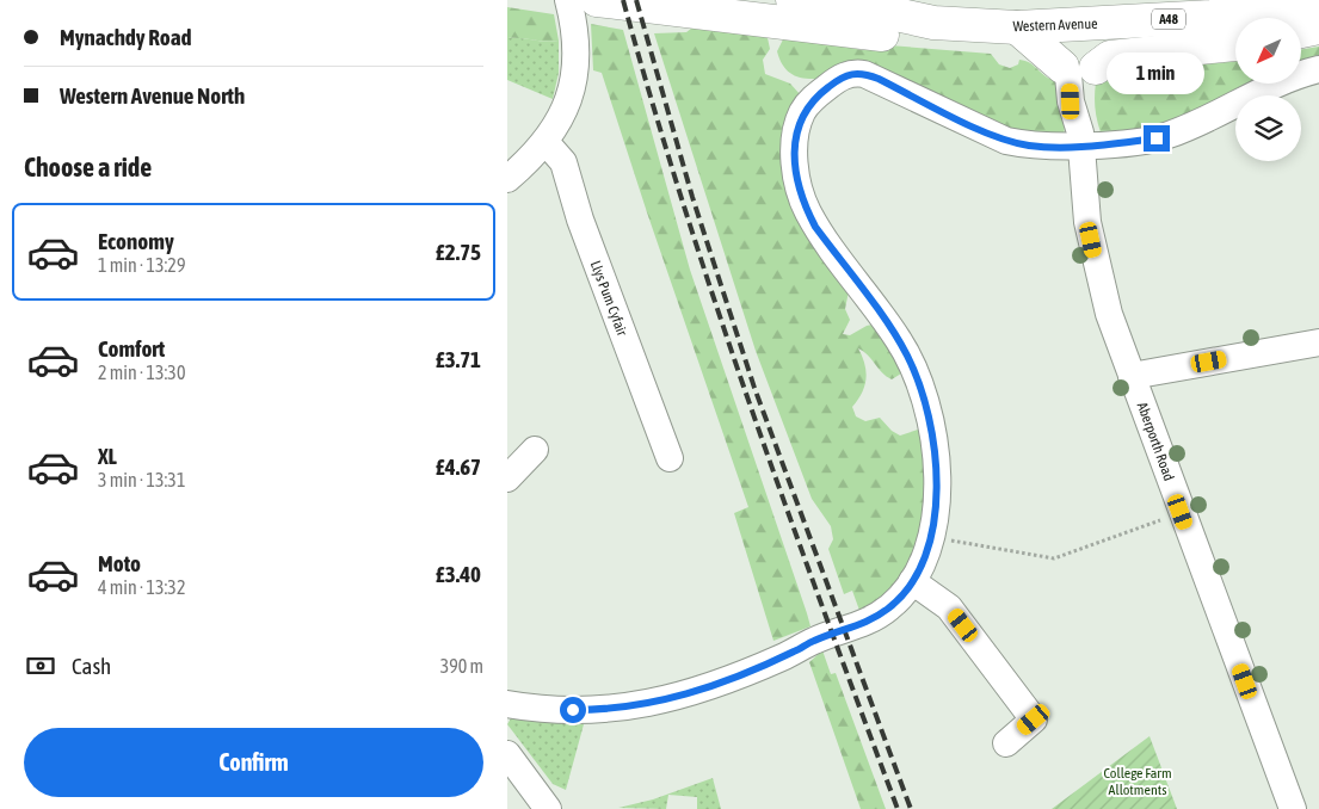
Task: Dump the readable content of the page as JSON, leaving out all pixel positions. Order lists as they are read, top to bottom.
{
  "streets": {
    "highway": ["A48", "Western Avenue"],
    "street": ["Llys Pum Cyfair", "Aberporth Road"]
  },
  "parks": ["College Farm Allotments"],
  "north": "bottom left",
  "page": {
    "banner": ["Mynachdy Road", "Western Avenue North"],
    "bubble": "1 min",
    "heading": "Choose a ride",
    "list": [
      {
        "name": "Economy",
        "note": "1 min · 13:29",
        "value": "£2.75"
      },
      {
        "name": "Comfort",
        "note": "2 min · 13:30",
        "value": "£3.71"
      },
      {
        "name": "XL",
        "note": "3 min · 13:31",
        "value": "£4.67"
      },
      {
        "name": "Moto",
        "note": "4 min · 13:32",
        "value": "£3.40"
      }
    ],
    "pay": ["Cash", "390 m"],
    "buttons": "Confirm"
  }
}
